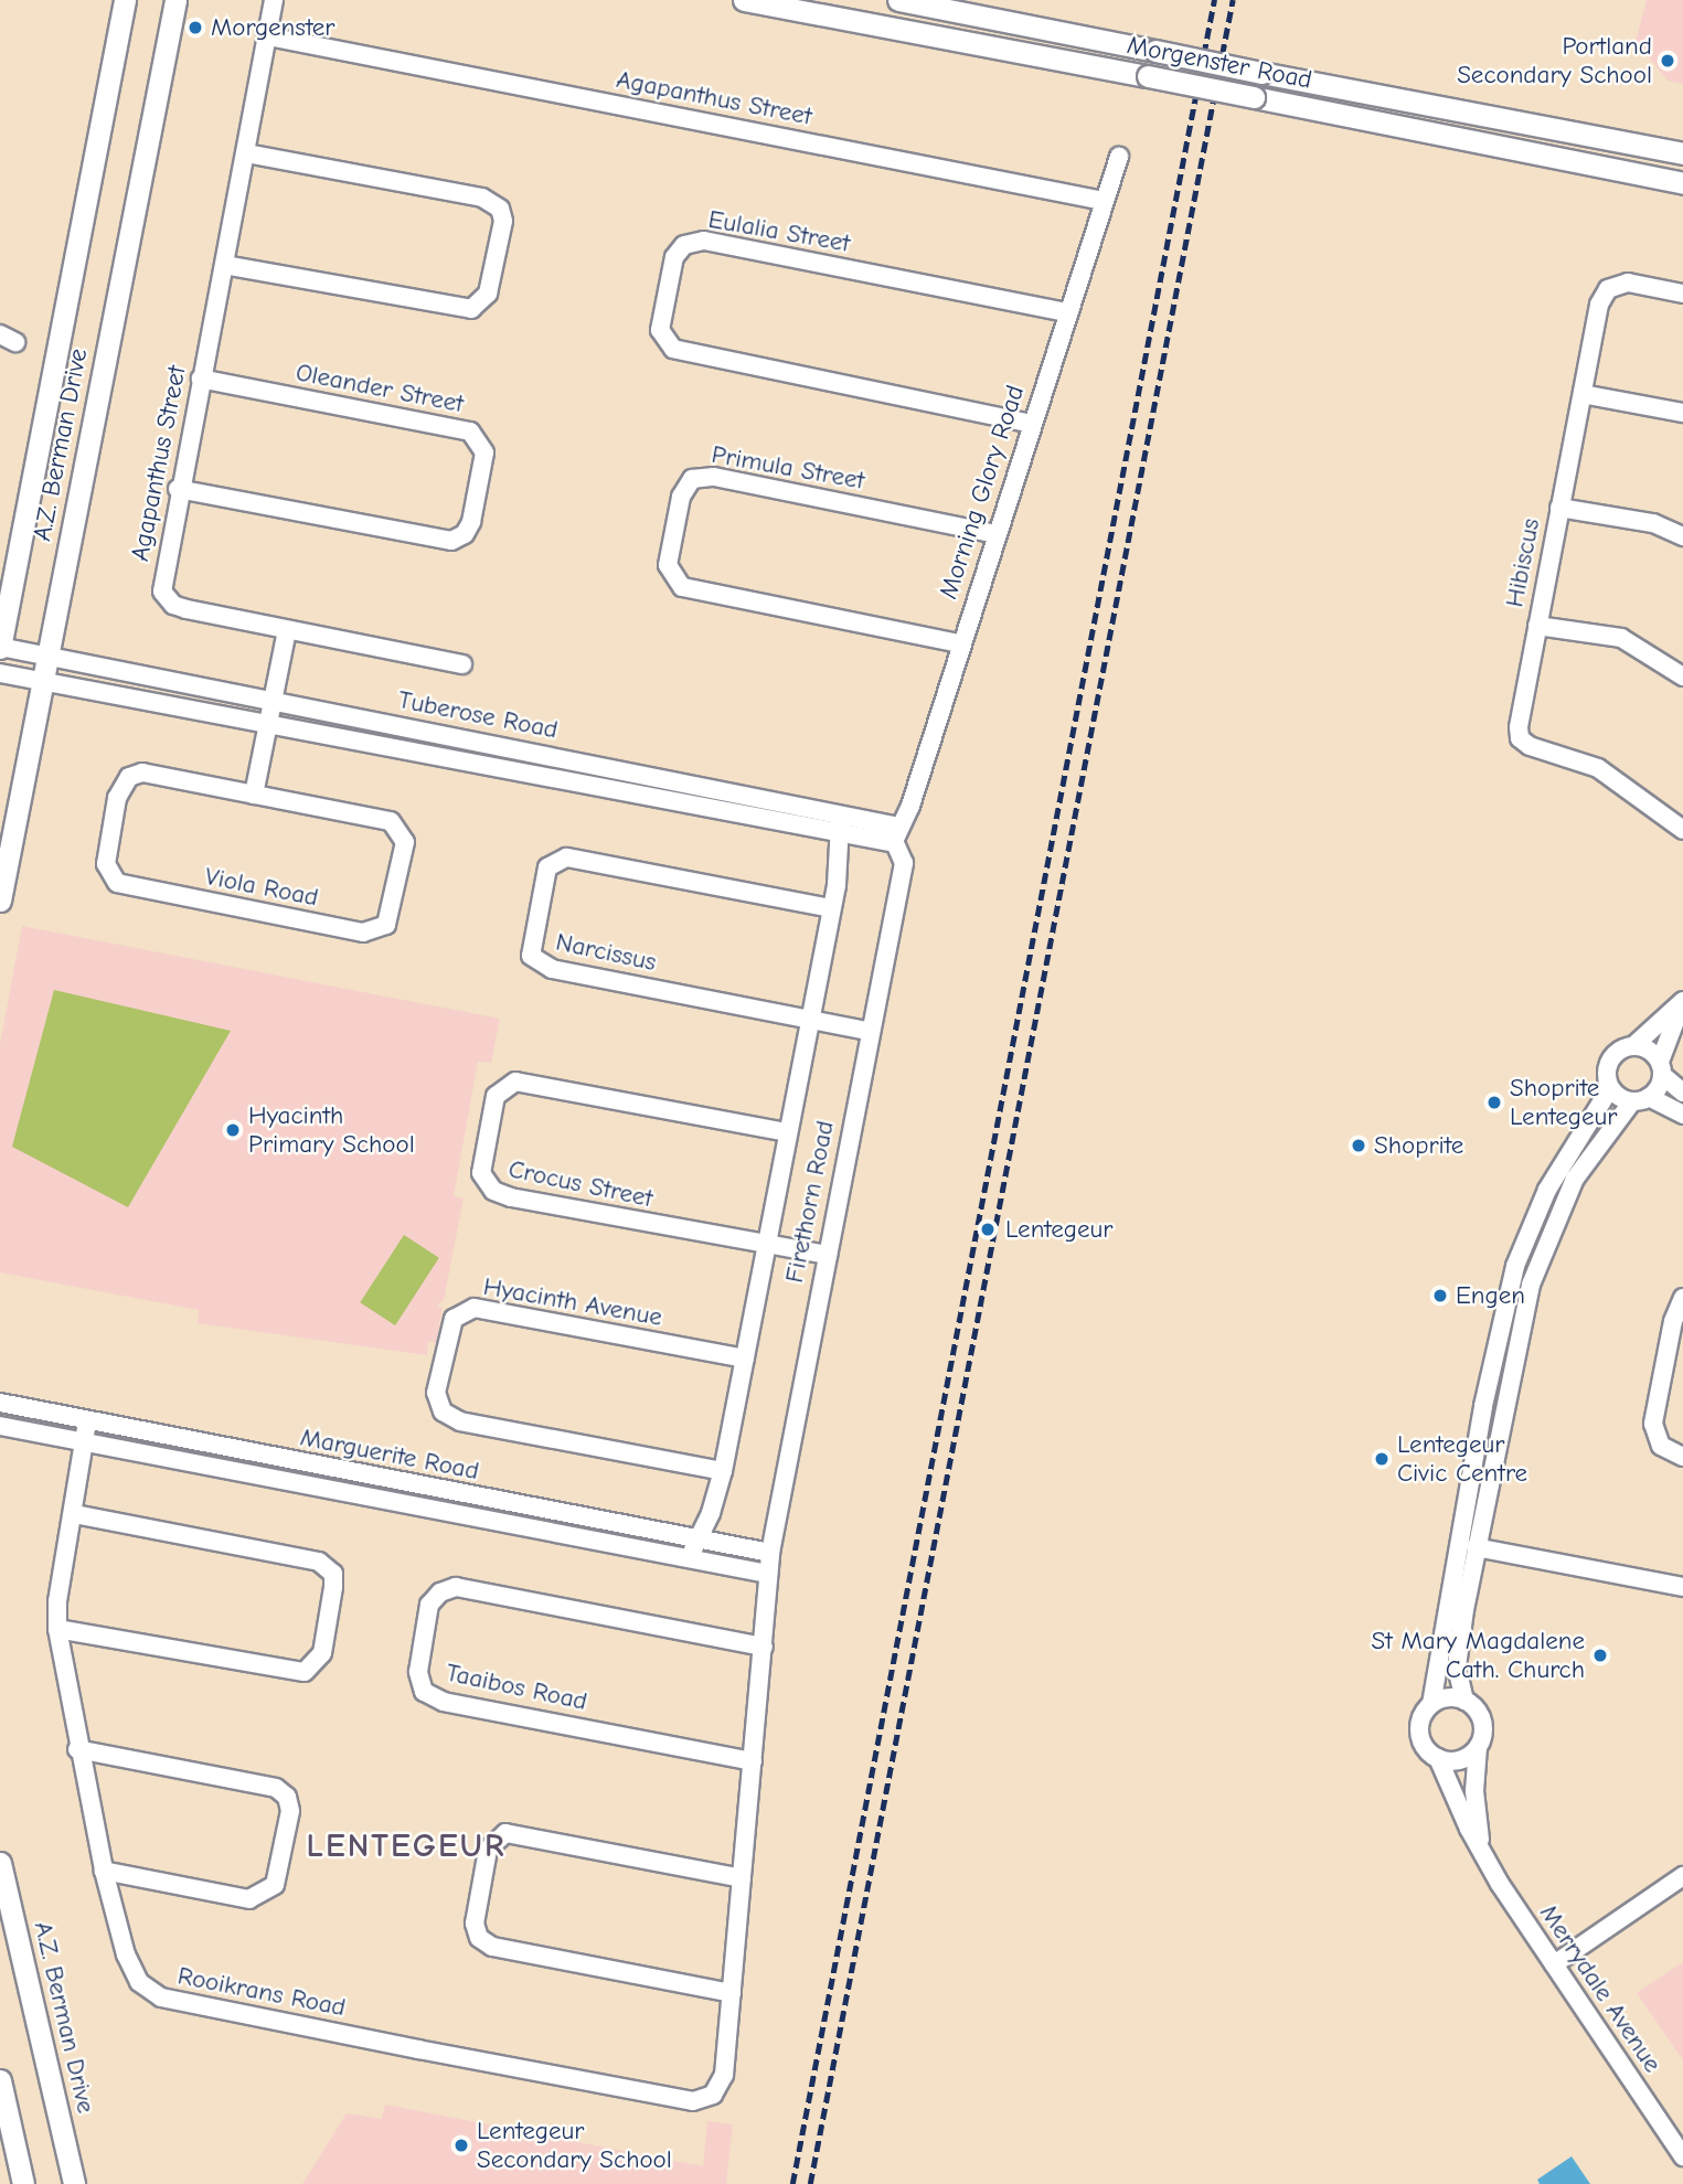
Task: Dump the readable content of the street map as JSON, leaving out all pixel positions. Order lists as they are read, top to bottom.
{
  "streets": {
    "main road": ["Morgenster Road", "A.Z. Berman Drive"],
    "street": [
      "Agapanthus Street",
      "Eulalia Street",
      "Oleander Street",
      "Primula Street",
      "Morning Glory Road",
      "Hibiscus",
      "Tuberose Road",
      "Viola Road",
      "Narcissus",
      "Crocus Street",
      "Firethorn Road",
      "Hyacinth Avenue",
      "Marguerite Road",
      "Taaibos Road",
      "Merrydale Avenue",
      "Rooikrans Road"
    ]
  },
  "crossings": [
    ["Agapanthus Street", "Oleander Street"],
    ["Agapanthus Street", "Morning Glory Road"],
    ["Eulalia Street", "Morning Glory Road"],
    ["A.Z. Berman Drive", "Tuberose Road"],
    ["Primula Street", "Morning Glory Road"],
    ["Morning Glory Road", "Tuberose Road"],
    ["Morning Glory Road", "Firethorn Road"],
    ["Tuberose Road", "Firethorn Road"],
    ["Narcissus", "Firethorn Road"],
    ["Crocus Street", "Firethorn Road"],
    ["Firethorn Road", "Hyacinth Avenue"],
    ["Firethorn Road", "Marguerite Road"],
    ["Firethorn Road", "Taaibos Road"],
    ["Firethorn Road", "Rooikrans Road"],
    ["Marguerite Road", "Rooikrans Road"]
  ],
  "districts": ["LENTEGEUR"],
  "places": [
    "Morgenster",
    "Portland Secondary School",
    "Shoprite Lentegeur",
    "Hyacinth Primary School",
    "Shoprite",
    "Lentegeur",
    "Engen",
    "Lentegeur Civic Centre",
    "St Mary Magdalene Cath. Church",
    "Lentegeur Secondary School"
  ]
}
